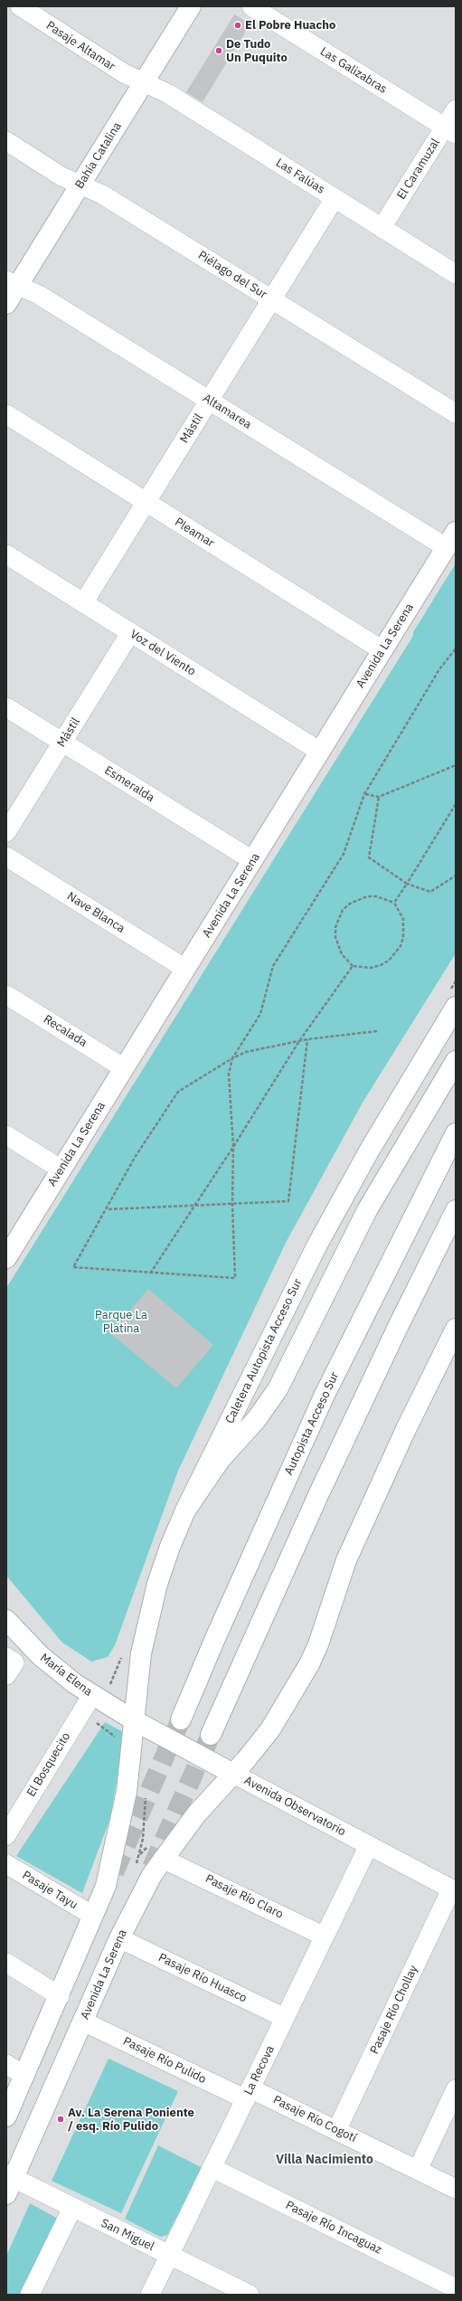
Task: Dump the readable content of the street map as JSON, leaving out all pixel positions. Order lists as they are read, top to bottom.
{
  "streets": {
    "main road": [
      "Bahía Catalina",
      "Avenida La Serena",
      "Caletera Autopista Acceso Sur",
      "Autopista Acceso Sur",
      "María Elena",
      "Avenida Observatorio"
    ],
    "street": [
      "Pasaje Altamar",
      "Las Galizabras",
      "El Caramuzal",
      "Las Falúas",
      "Piélago del Sur",
      "Altamarea",
      "Mástil",
      "Pleamar",
      "Voz del Viento",
      "Esmeralda",
      "Nave Blanca",
      "Recalada",
      "El Bosquecito",
      "Pasaje Tayu",
      "Pasaje Río Claro",
      "Pasaje Río Huasco",
      "Pasaje Río Chollay",
      "Pasaje Río Pulido",
      "La Recova",
      "Pasaje Río Cogotí",
      "Pasaje Río Incaguaz",
      "San Miguel"
    ]
  },
  "crossings": [
    ["Pasaje Altamar", "Bahía Catalina"],
    ["Pasaje Altamar", "Las Falúas"],
    ["Las Galizabras", "El Caramuzal"],
    ["Bahía Catalina", "Las Falúas"],
    ["Bahía Catalina", "Piélago del Sur"],
    ["Bahía Catalina", "Altamarea"],
    ["El Caramuzal", "Las Falúas"],
    ["Las Falúas", "Mástil"],
    ["Piélago del Sur", "Mástil"],
    ["Altamarea", "Mástil"],
    ["Altamarea", "Avenida La Serena"],
    ["Mástil", "Pleamar"],
    ["Mástil", "Voz del Viento"],
    ["Mástil", "Esmeralda"],
    ["Pleamar", "Avenida La Serena"],
    ["Avenida La Serena", "Voz del Viento"],
    ["Avenida La Serena", "Esmeralda"],
    ["Avenida La Serena", "Nave Blanca"],
    ["Avenida La Serena", "Recalada"],
    ["Avenida La Serena", "Avenida Observatorio"],
    ["Avenida La Serena", "Pasaje Río Claro"],
    ["Avenida La Serena", "Pasaje Río Huasco"],
    ["Avenida La Serena", "Pasaje Río Pulido"],
    ["Avenida La Serena", "San Miguel"],
    ["Caletera Autopista Acceso Sur", "María Elena"],
    ["Caletera Autopista Acceso Sur", "Avenida Observatorio"],
    ["María Elena", "El Bosquecito"],
    ["María Elena", "Avenida Observatorio"],
    ["Avenida Observatorio", "Pasaje Río Chollay"],
    ["Avenida Observatorio", "La Recova"],
    ["Pasaje Río Claro", "La Recova"],
    ["Pasaje Río Huasco", "La Recova"],
    ["Pasaje Río Chollay", "Pasaje Río Cogotí"],
    ["Pasaje Río Pulido", "La Recova"],
    ["Pasaje Río Pulido", "Pasaje Río Cogotí"],
    ["La Recova", "Pasaje Río Cogotí"],
    ["La Recova", "Pasaje Río Incaguaz"],
    ["La Recova", "San Miguel"]
  ],
  "districts": ["Villa Nacimiento"],
  "parks": ["Parque La Platina"],
  "places": ["El Pobre Huacho", "De Tudo Un Puquito", "Av. La Serena Poniente / esq. Río Pulido"]
}
